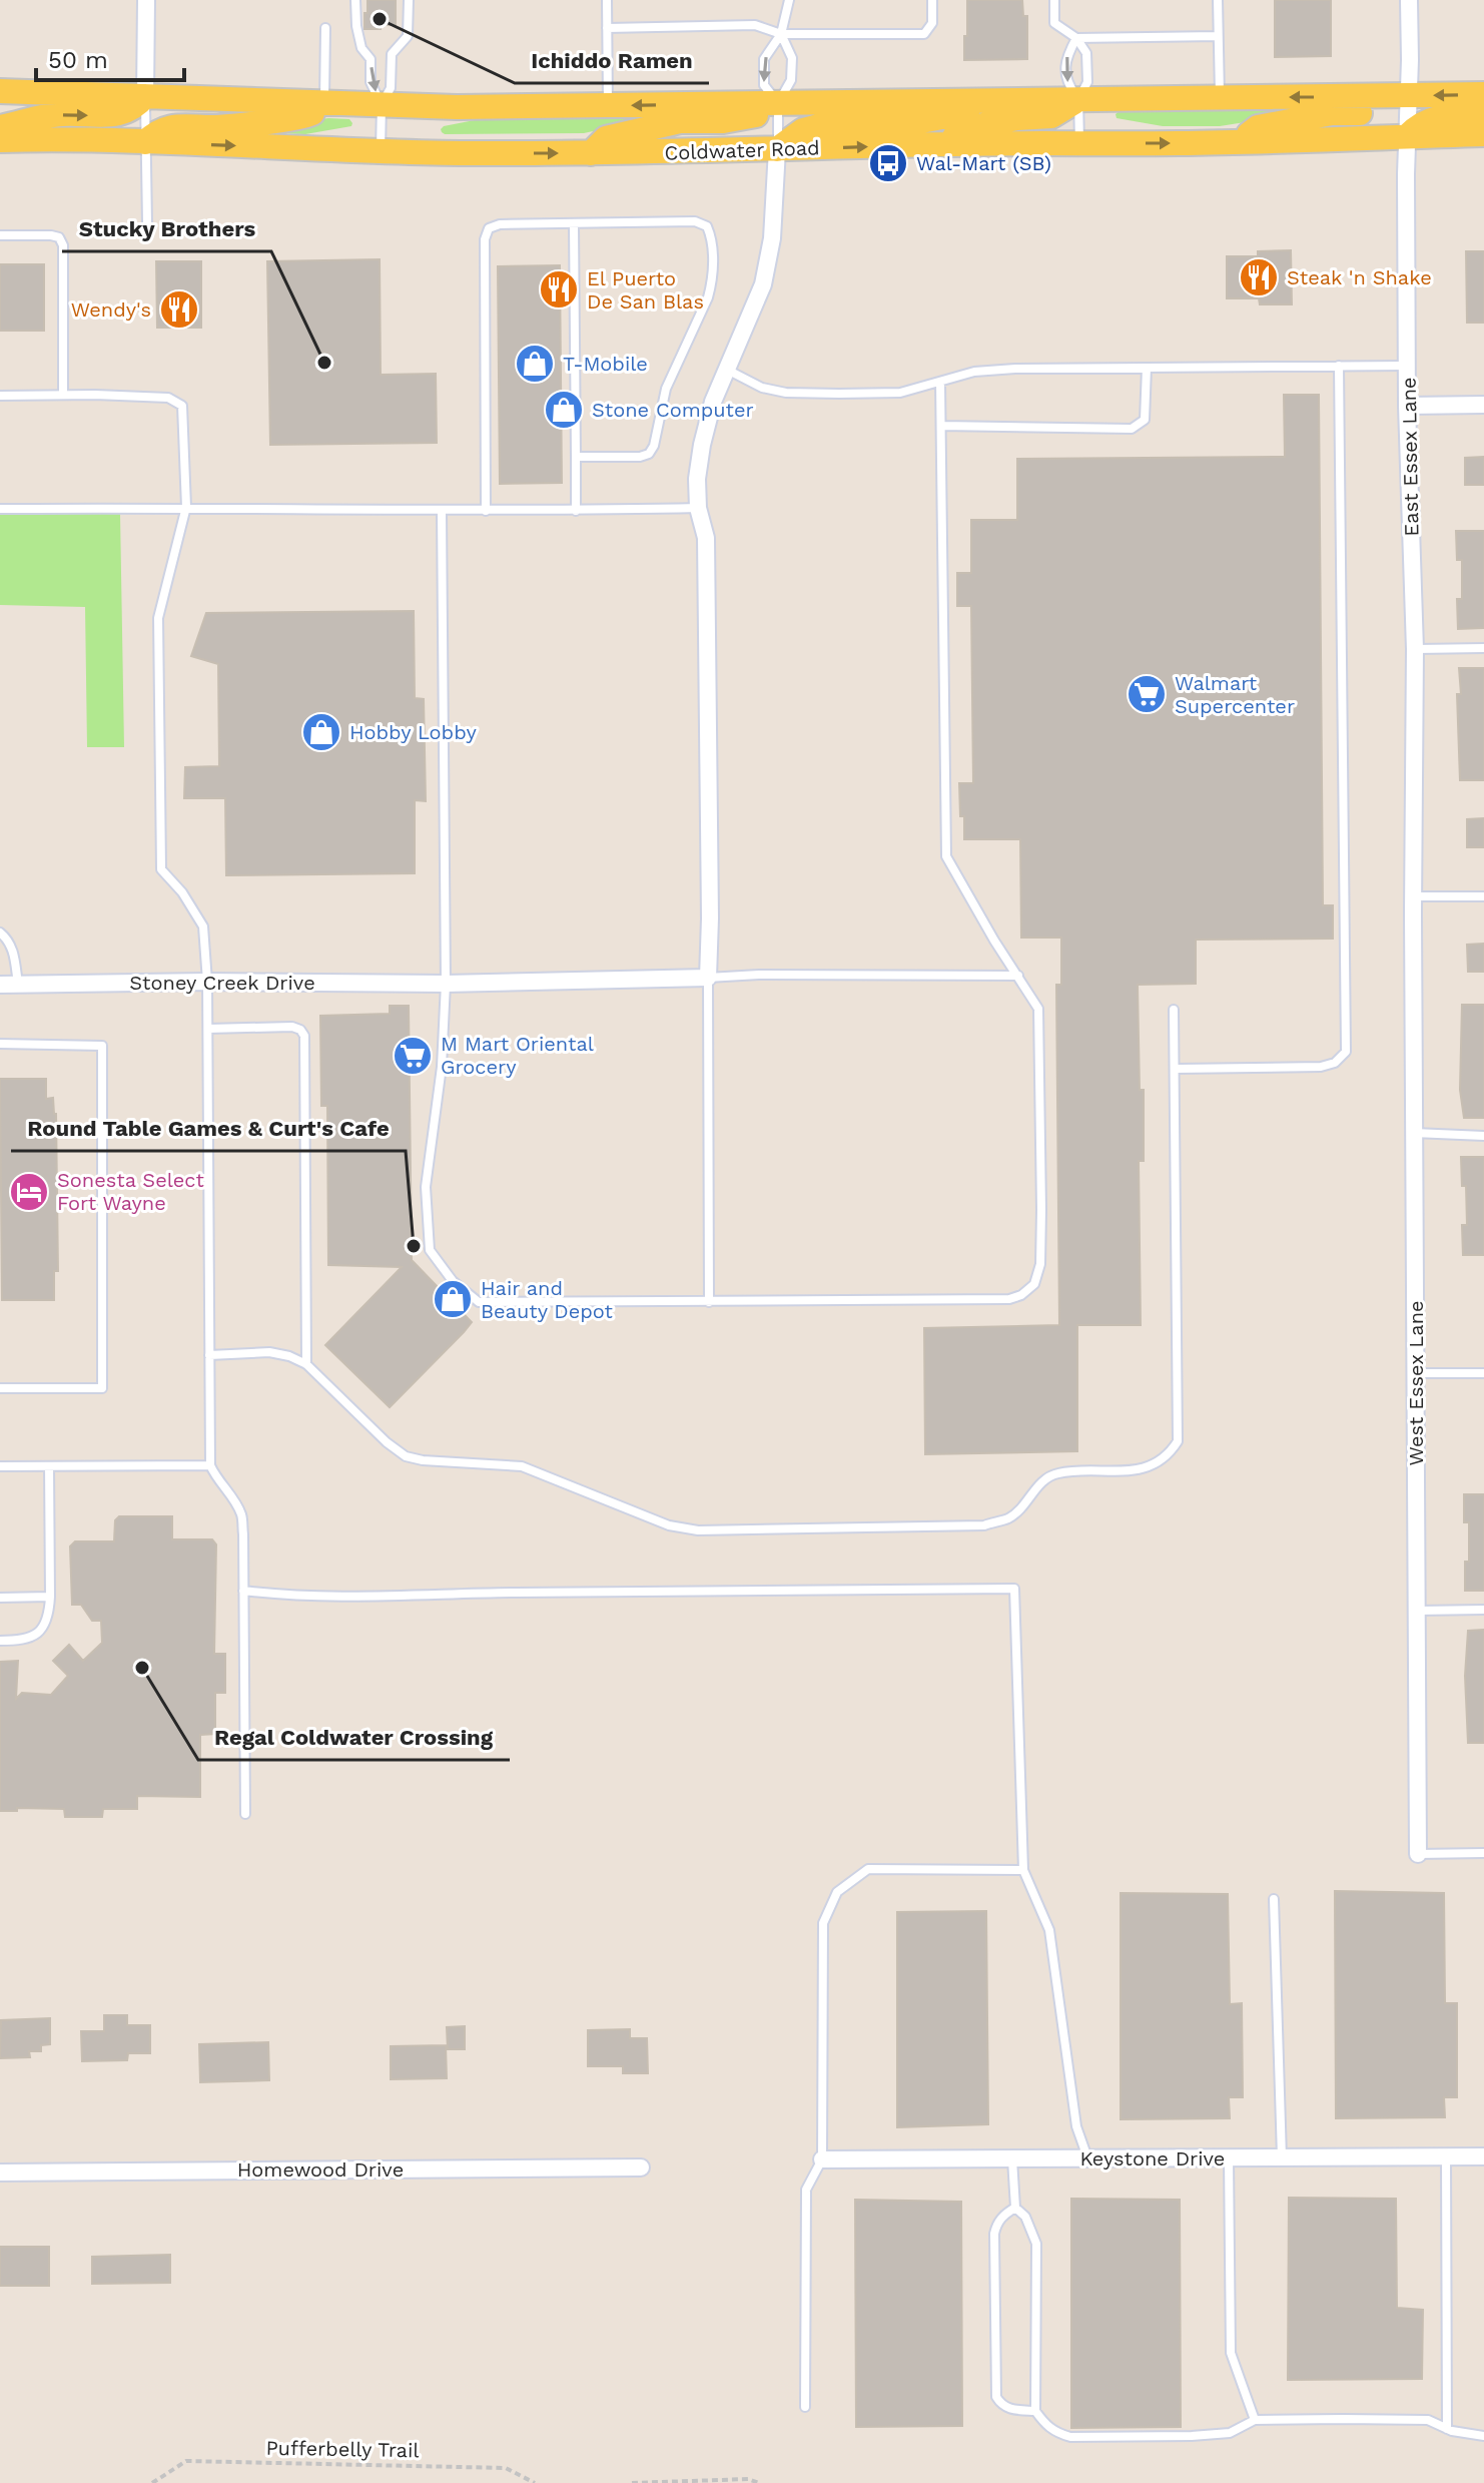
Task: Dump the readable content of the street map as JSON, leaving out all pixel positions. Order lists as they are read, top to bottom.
{
  "streets": {
    "main road": ["Coldwater Road"],
    "street": [
      "East Essex Lane",
      "Stoney Creek Drive",
      "West Essex Lane",
      "Keystone Drive",
      "Homewood Drive"
    ],
    "path": ["Pufferbelly Trail"]
  },
  "crossings": [
    ["Coldwater Road", "East Essex Lane"],
    ["East Essex Lane", "West Essex Lane"]
  ],
  "places": {
    "other": [
      "Ichiddo Ramen",
      "Stucky Brothers",
      "Round Table Games & Curt's Cafe",
      "Regal Coldwater Crossing"
    ],
    "bus stop": ["Wal-Mart (SB)"],
    "restaurant": ["Steak 'n Shake", "El Puerto De San Blas", "Wendy's"],
    "shop": [
      "T-Mobile",
      "Stone Computer",
      "Hobby Lobby",
      "Hair and Beauty Depot"
    ],
    "supermarket": ["Walmart Supercenter", "M Mart Oriental Grocery"],
    "hotel": ["Sonesta Select Fort Wayne"]
  },
  "scale_bar": "50 m"
}
